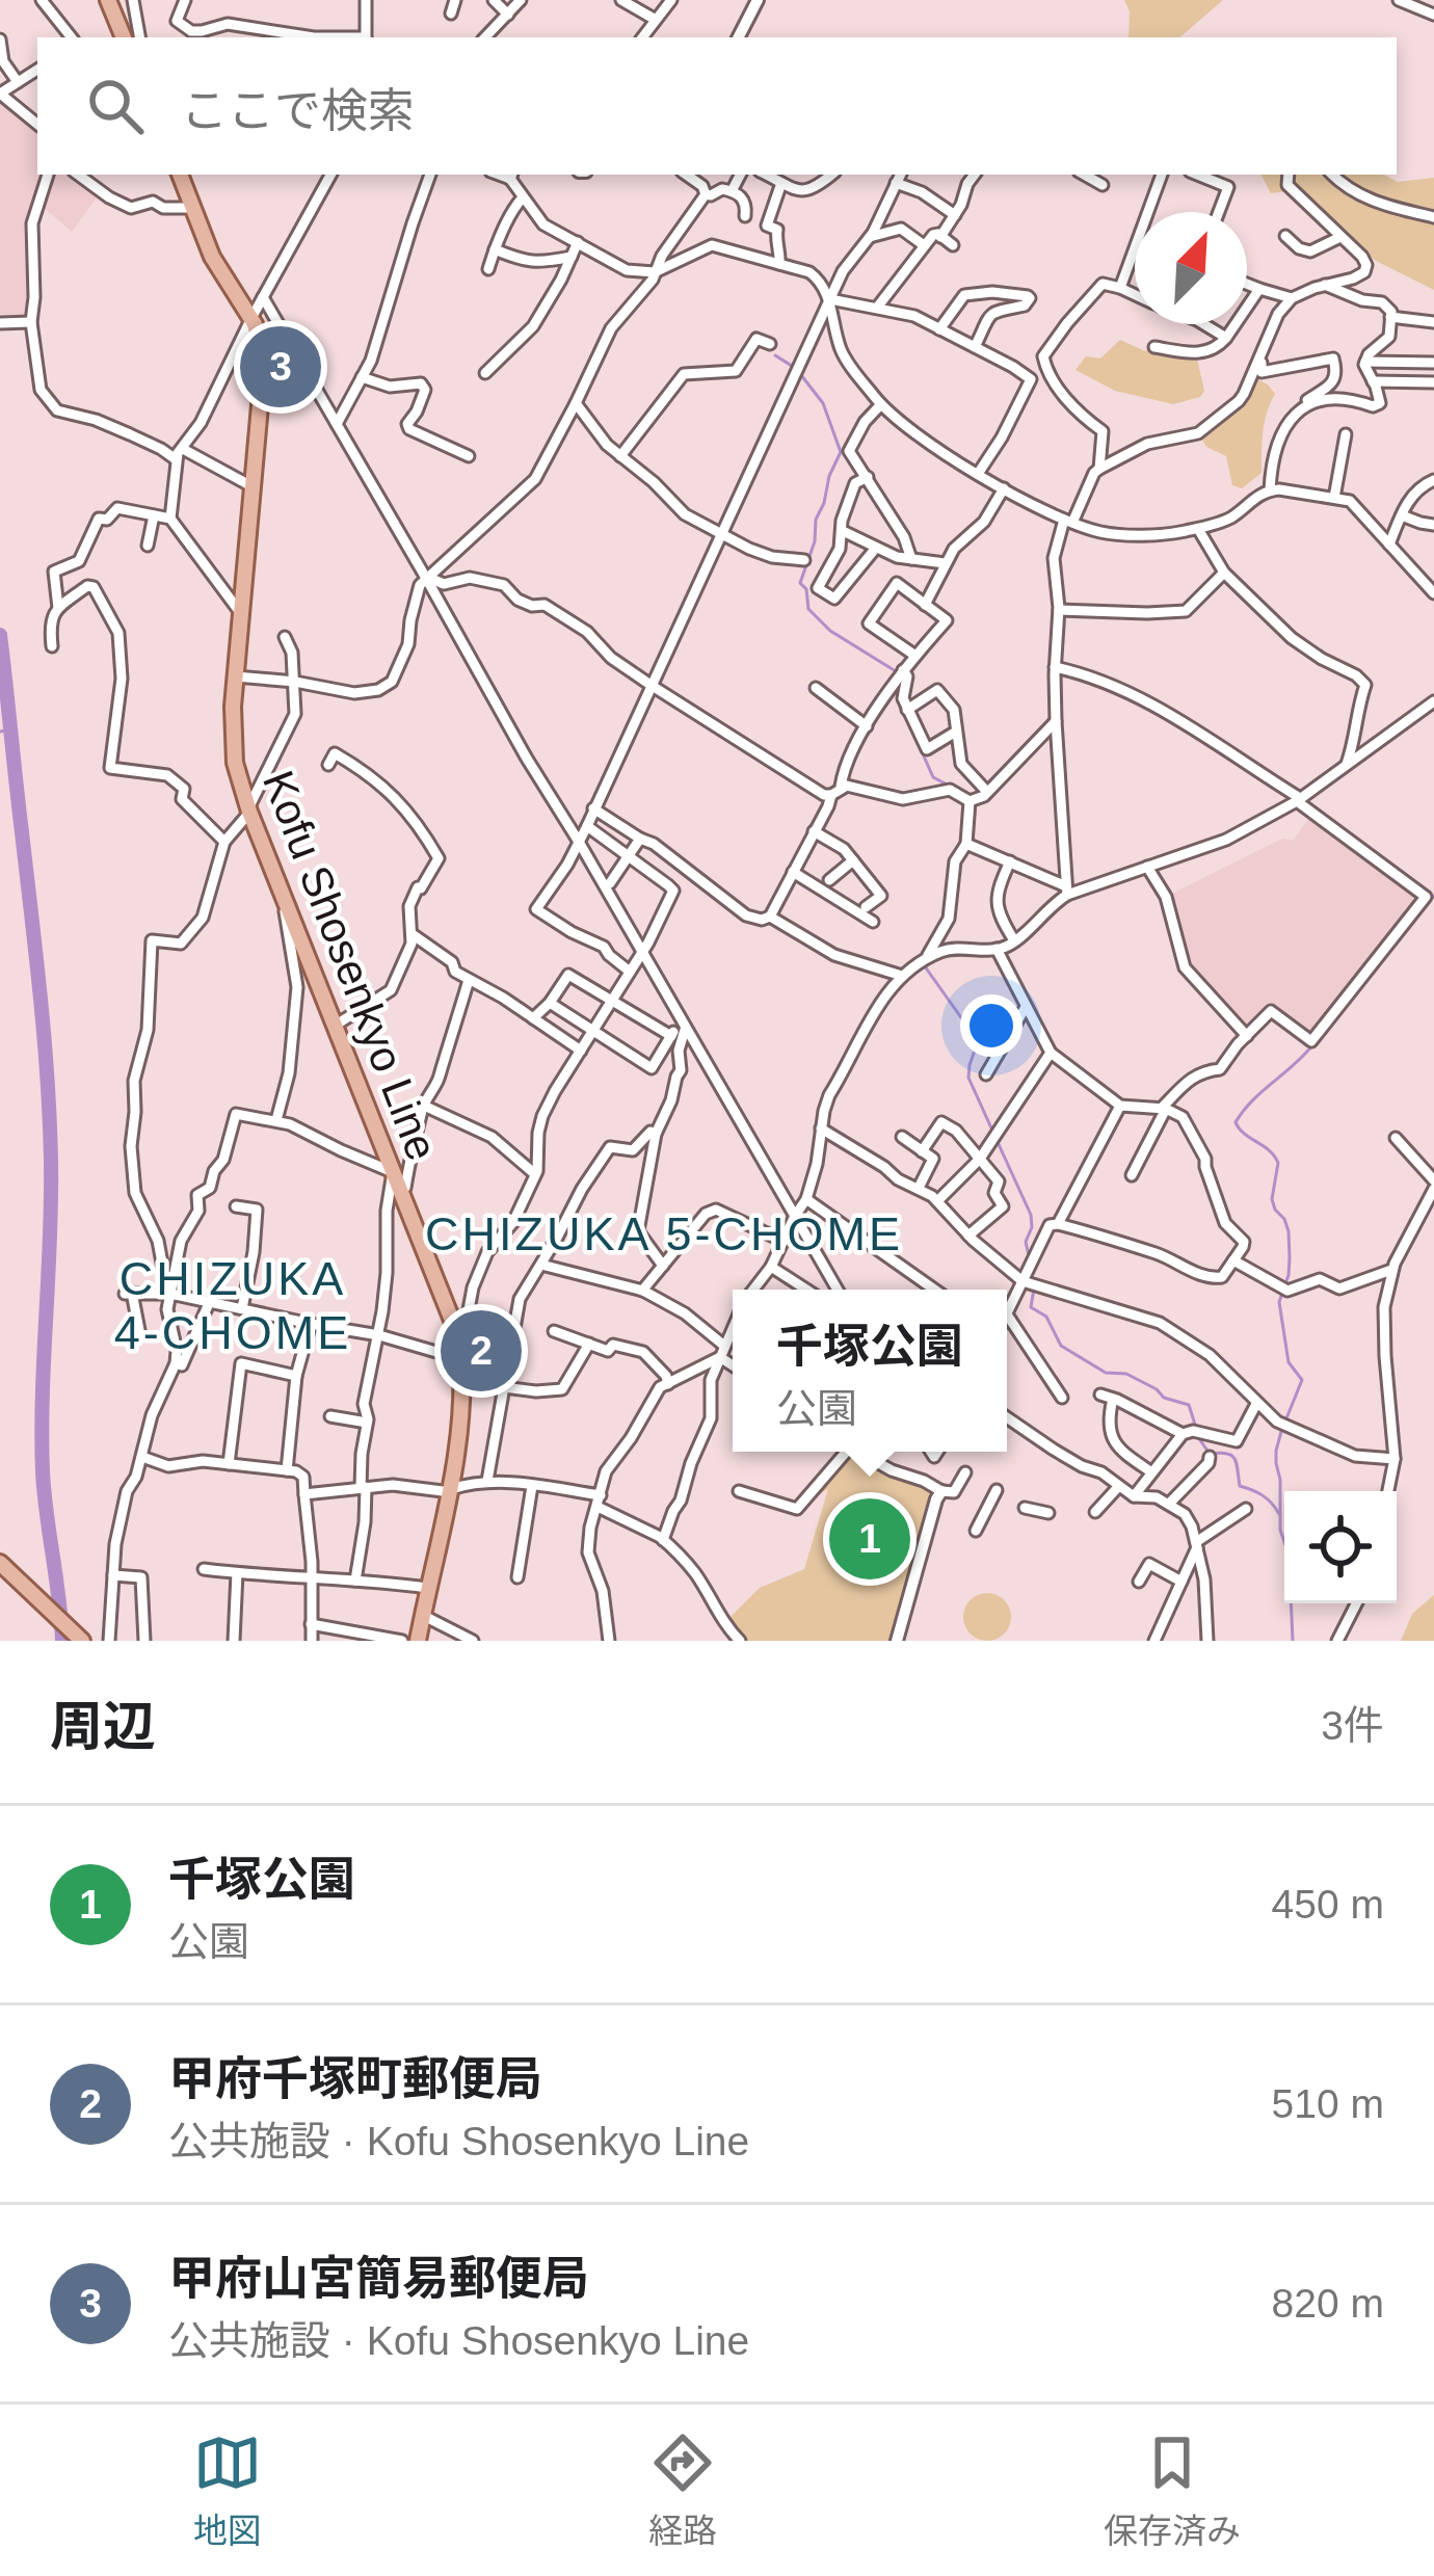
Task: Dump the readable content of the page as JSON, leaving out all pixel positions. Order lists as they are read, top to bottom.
{
  "streets": {
    "main road": ["Kofu Shosenkyo Line"]
  },
  "districts": ["CHIZUKA 5-CHOME", "CHIZUKA 4-CHOME"],
  "north": "top right",
  "page": {
    "search": "ここで検索",
    "pins": ["3", "2", "1"],
    "popup": ["千塚公園", "公園"],
    "heading": ["周辺", "3件"],
    "list": [
      {
        "mark": "1",
        "name": "千塚公園",
        "note": "公園",
        "value": "450 m"
      },
      {
        "mark": "2",
        "name": "甲府千塚町郵便局",
        "note": "公共施設 · Kofu Shosenkyo Line",
        "value": "510 m"
      },
      {
        "mark": "3",
        "name": "甲府山宮簡易郵便局",
        "note": "公共施設 · Kofu Shosenkyo Line",
        "value": "820 m"
      }
    ],
    "nav": ["地図", "経路", "保存済み"]
  }
}
